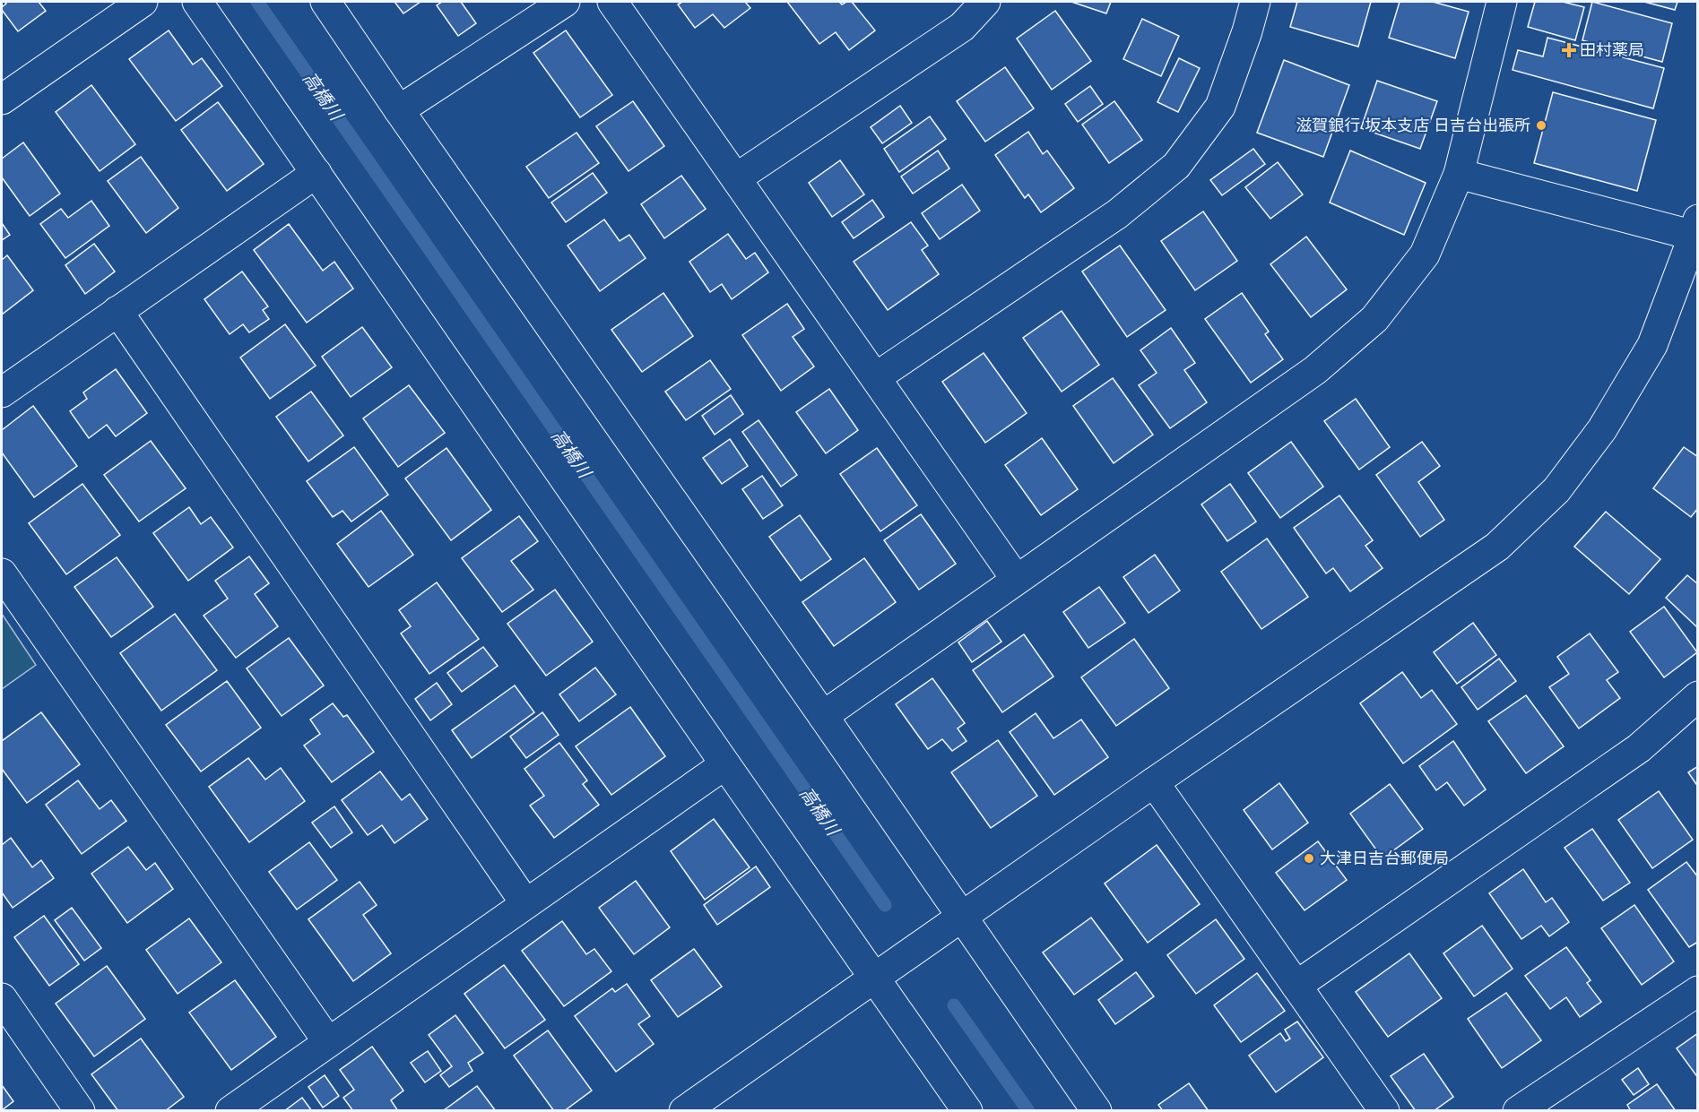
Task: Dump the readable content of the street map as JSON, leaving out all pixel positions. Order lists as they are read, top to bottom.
{
  "water": ["高橋川"],
  "places": {
    "health": ["田村薬局"],
    "other": ["滋賀銀行 坂本支店 日吉台出張所", "大津日吉台郵便局"]
  }
}
